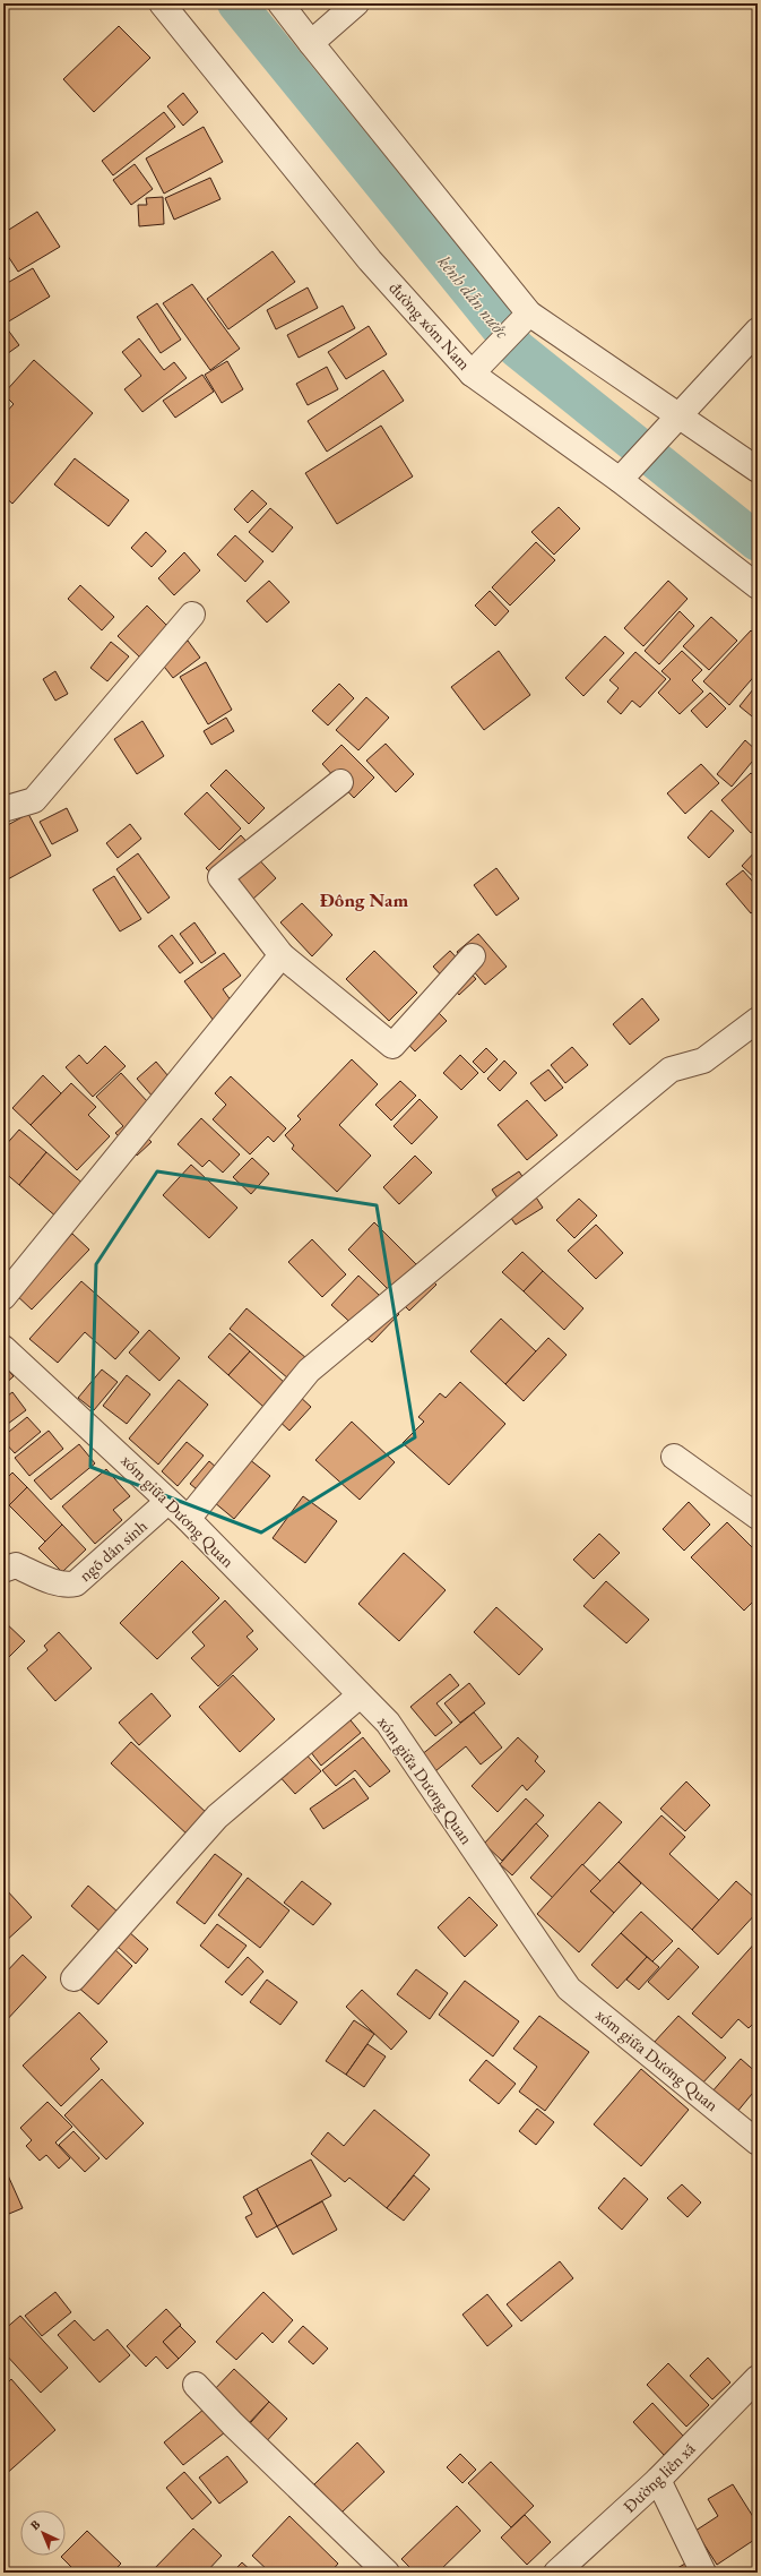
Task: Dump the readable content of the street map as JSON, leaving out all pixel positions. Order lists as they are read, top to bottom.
{
  "streets": {
    "lane": [
      "đường xóm Nam",
      "xóm giữa Dương Quan",
      "ngõ dân sinh",
      "Đường liên xã"
    ]
  },
  "crossings": [
    ["xóm giữa Dương Quan", "ngõ dân sinh"]
  ],
  "districts": ["Đông Nam"],
  "water": ["kênh dẫn nước"],
  "north": "top left"
}
